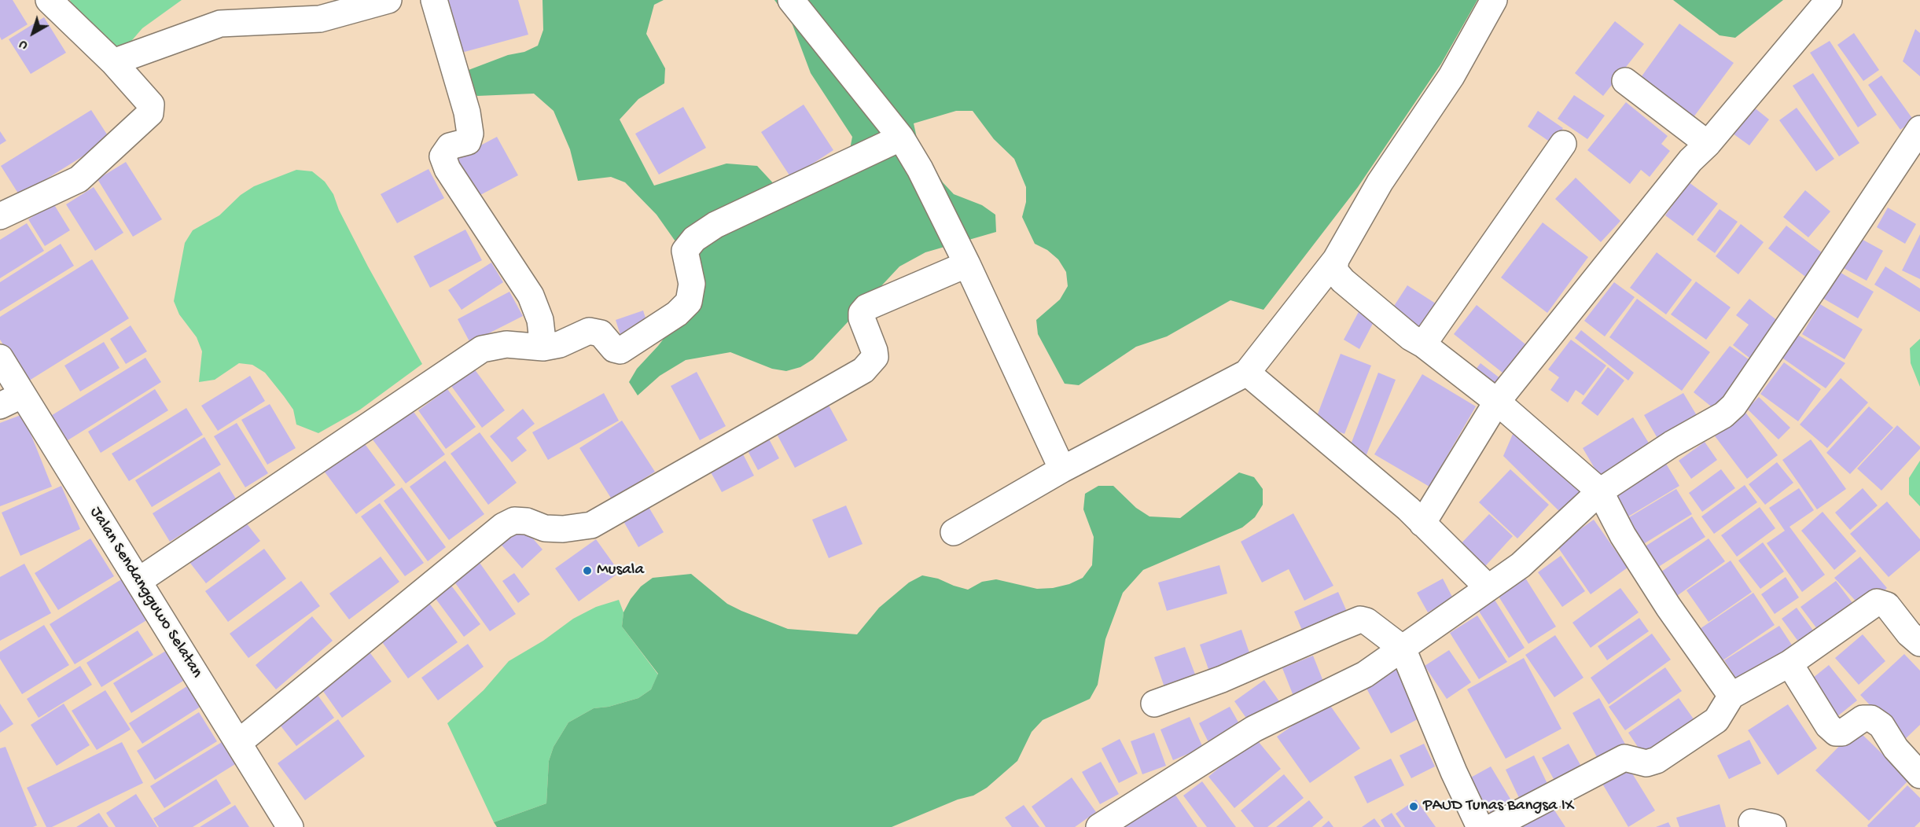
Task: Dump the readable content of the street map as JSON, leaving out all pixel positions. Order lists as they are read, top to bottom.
{
  "streets": {
    "street": ["Jalan Sendangguwo Selatan"]
  },
  "places": ["Musala", "PAUD Tunas Bangsa IX"],
  "north": "bottom left"
}
